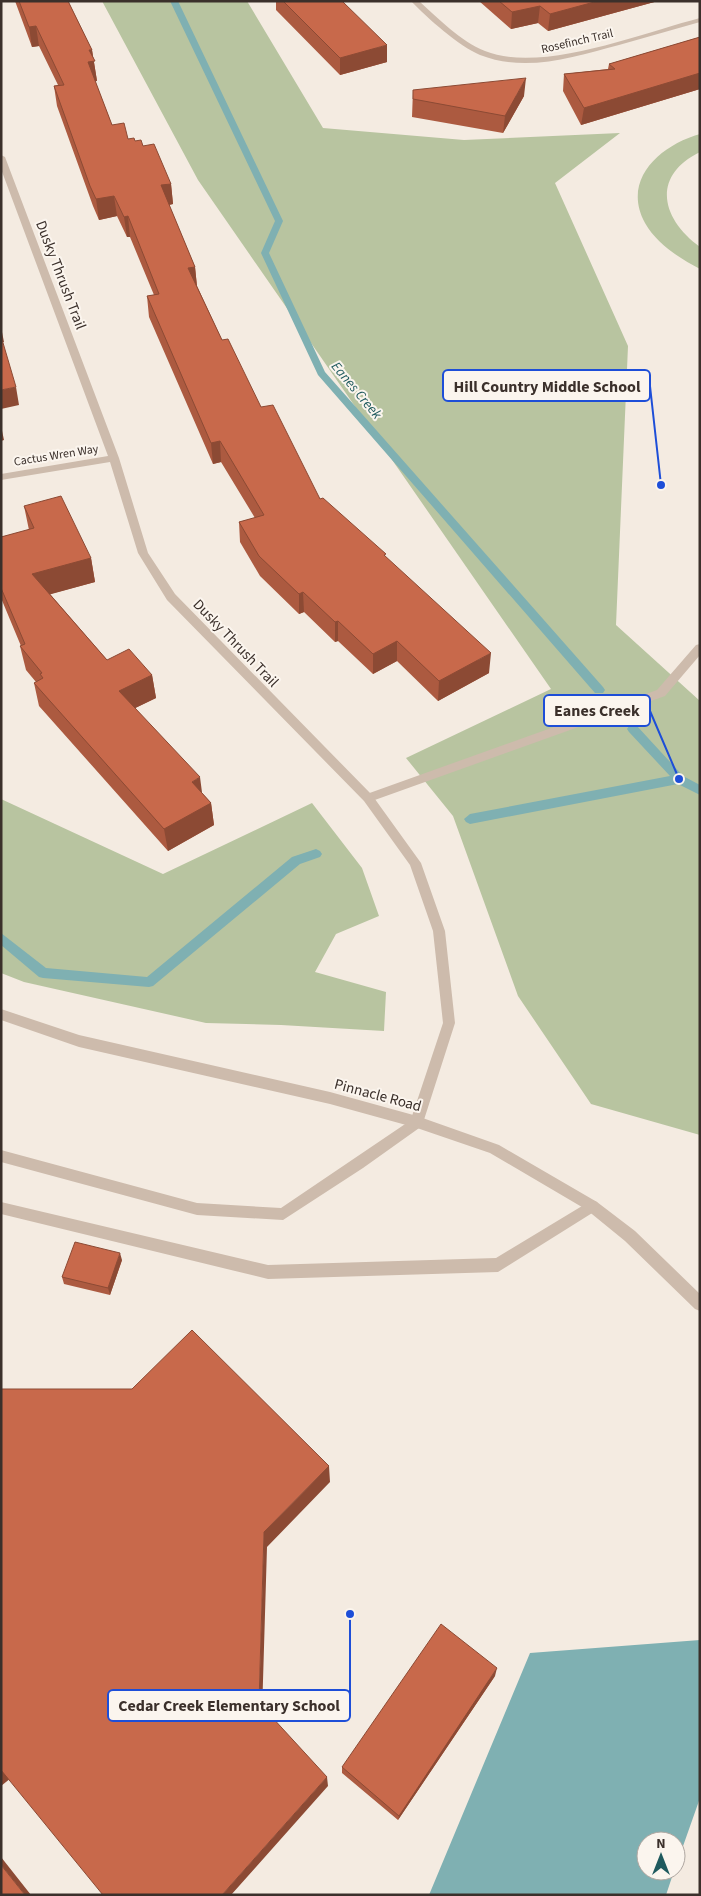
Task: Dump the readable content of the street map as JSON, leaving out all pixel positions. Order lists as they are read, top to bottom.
{
  "streets": {
    "street": [
      "Rosefinch Trail",
      "Dusky Thrush Trail",
      "Cactus Wren Way",
      "Pinnacle Road"
    ]
  },
  "crossings": [
    ["Dusky Thrush Trail", "Cactus Wren Way"],
    ["Dusky Thrush Trail", "Pinnacle Road"]
  ],
  "water": ["Eanes Creek"],
  "places": ["Hill Country Middle School", "Eanes Creek", "Cedar Creek Elementary School"],
  "north": "top"
}
